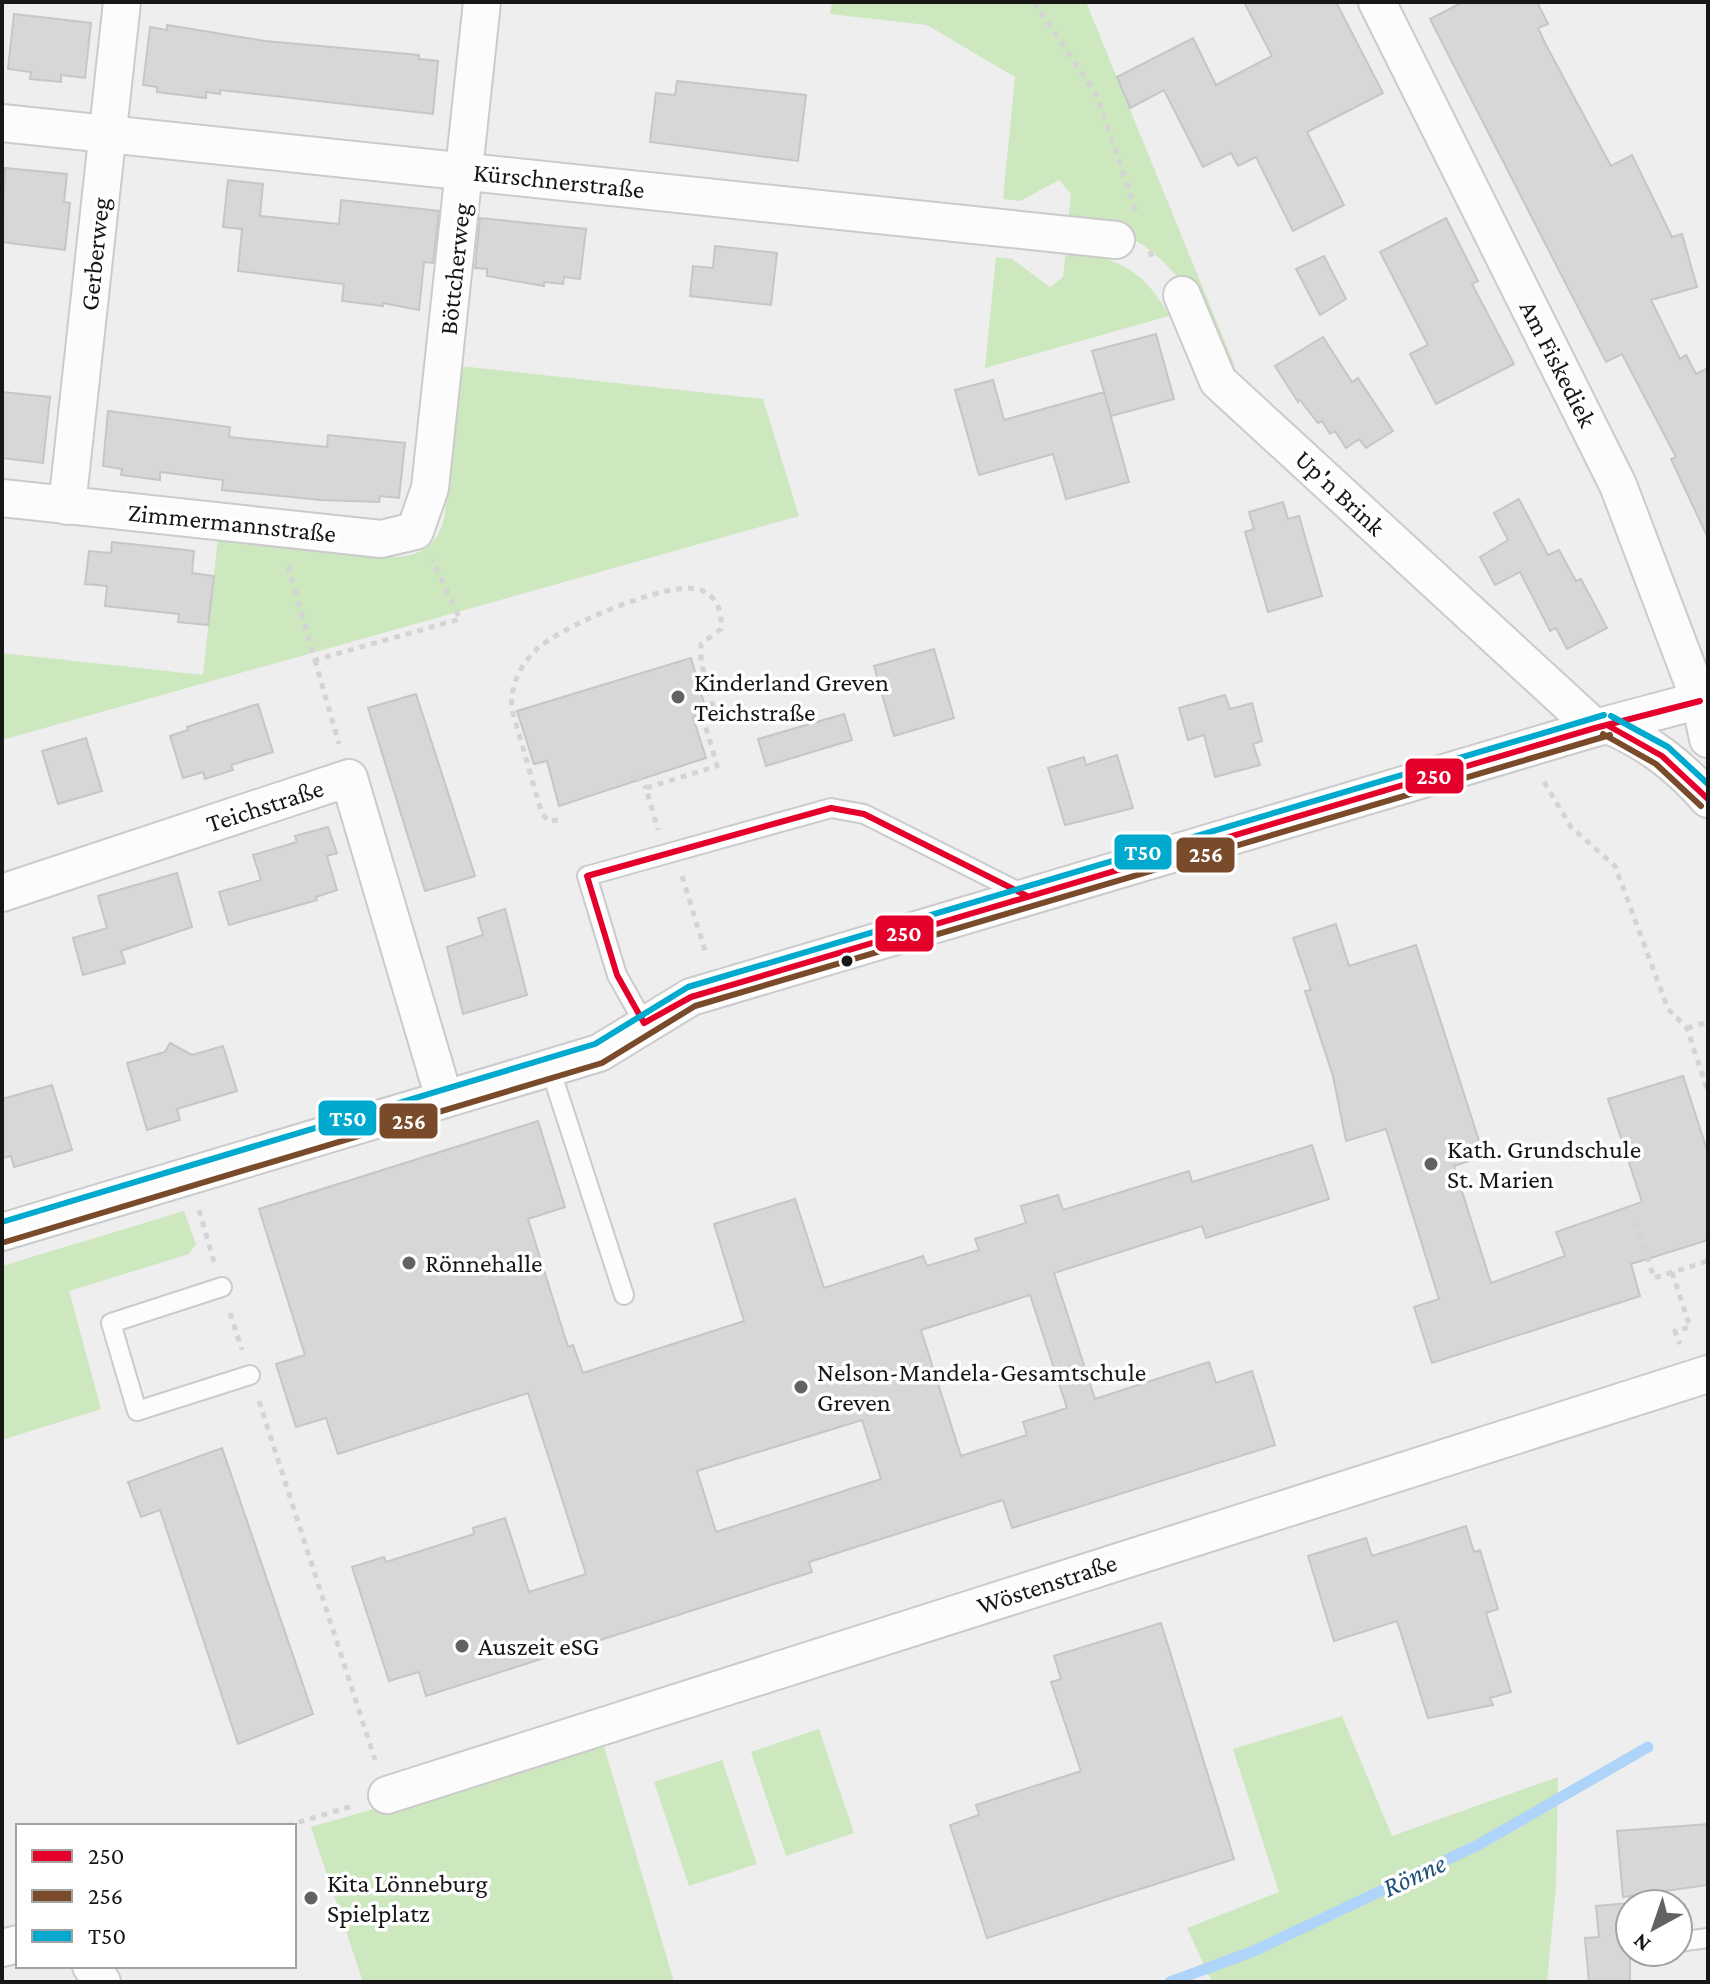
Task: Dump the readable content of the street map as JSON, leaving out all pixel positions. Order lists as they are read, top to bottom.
{
  "streets": {
    "street": [
      "Kürschnerstraße",
      "Gerberweg",
      "Böttcherweg",
      "Am Fiskediek",
      "Up'n Brink",
      "Zimmermannstraße",
      "Teichstraße",
      "Wöstenstraße"
    ]
  },
  "crossings": [
    ["Kürschnerstraße", "Gerberweg"],
    ["Kürschnerstraße", "Böttcherweg"],
    ["Gerberweg", "Zimmermannstraße"],
    ["Böttcherweg", "Zimmermannstraße"]
  ],
  "water": ["Rönne"],
  "places": [
    "Kinderland Greven Teichstraße",
    "Kath. Grundschule St. Marien",
    "Rönnehalle",
    "Nelson-Mandela-Gesamtschule Greven",
    "Auszeit eSG",
    "Kita Lönneburg Spielplatz"
  ],
  "lines": ["transit line 250", "transit line T50", "transit line 256"],
  "legend": ["250", "256", "T50"],
  "north": "bottom left"
}
